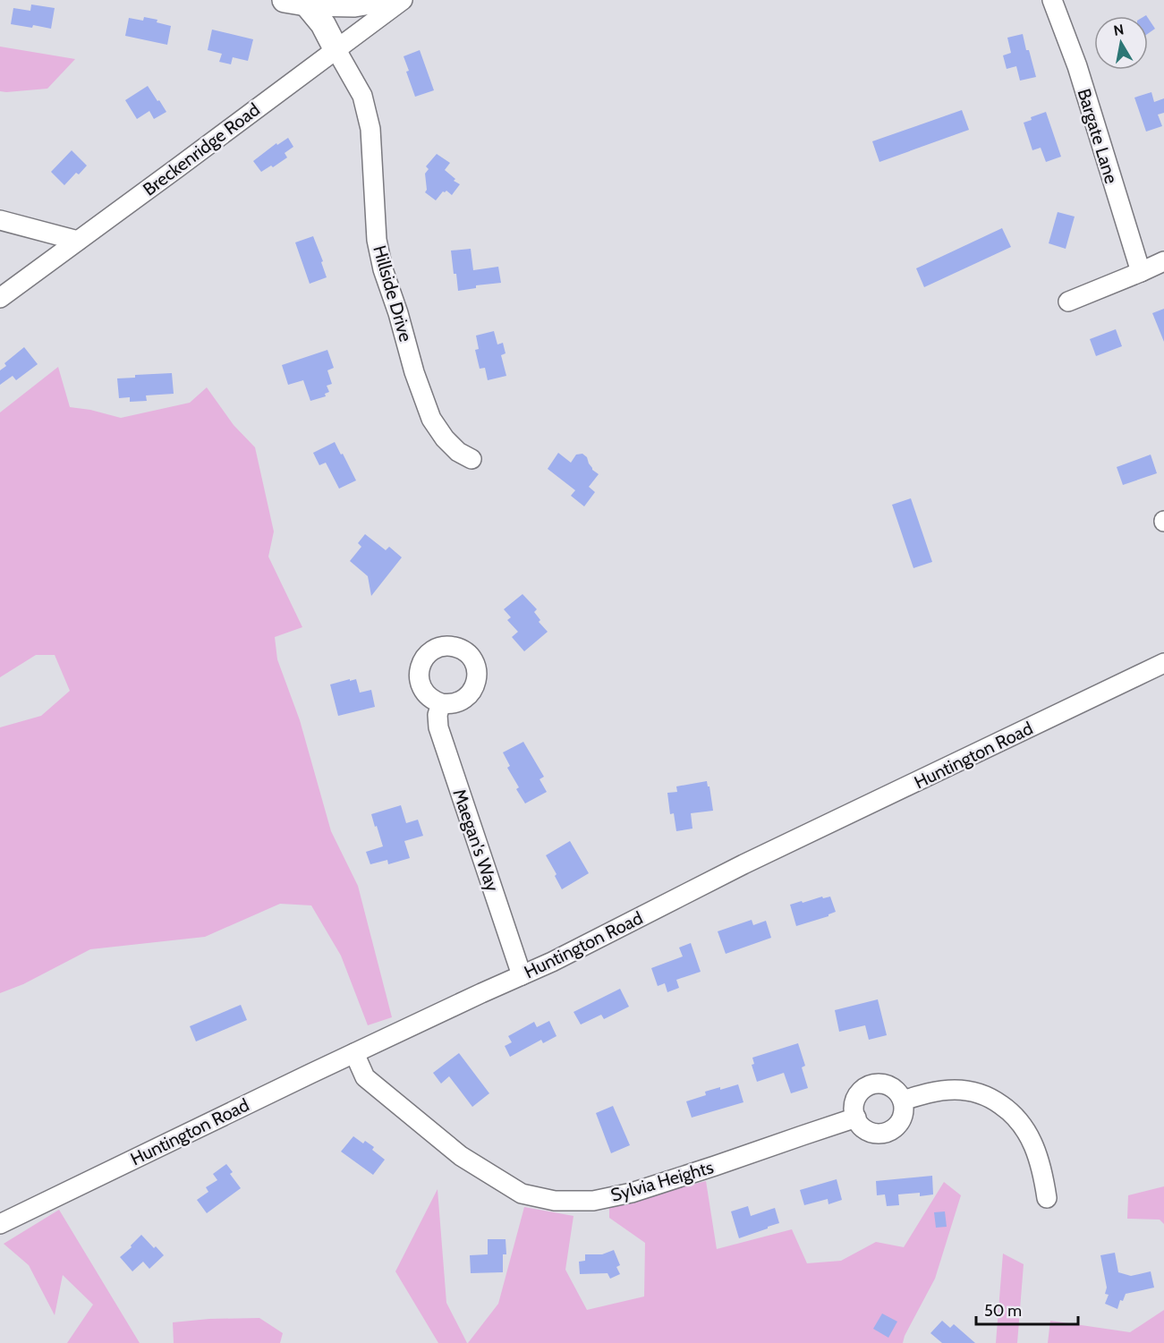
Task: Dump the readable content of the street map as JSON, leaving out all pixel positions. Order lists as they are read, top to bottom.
{
  "streets": {
    "street": [
      "Bargate Lane",
      "Breckenridge Road",
      "Hillside Drive",
      "Huntington Road",
      "Maegan's Way",
      "Sylvia Heights"
    ]
  },
  "crossings": [
    ["Breckenridge Road", "Hillside Drive"],
    ["Huntington Road", "Maegan's Way"],
    ["Huntington Road", "Sylvia Heights"]
  ],
  "scale_bar": "50 m",
  "north": "top"
}
